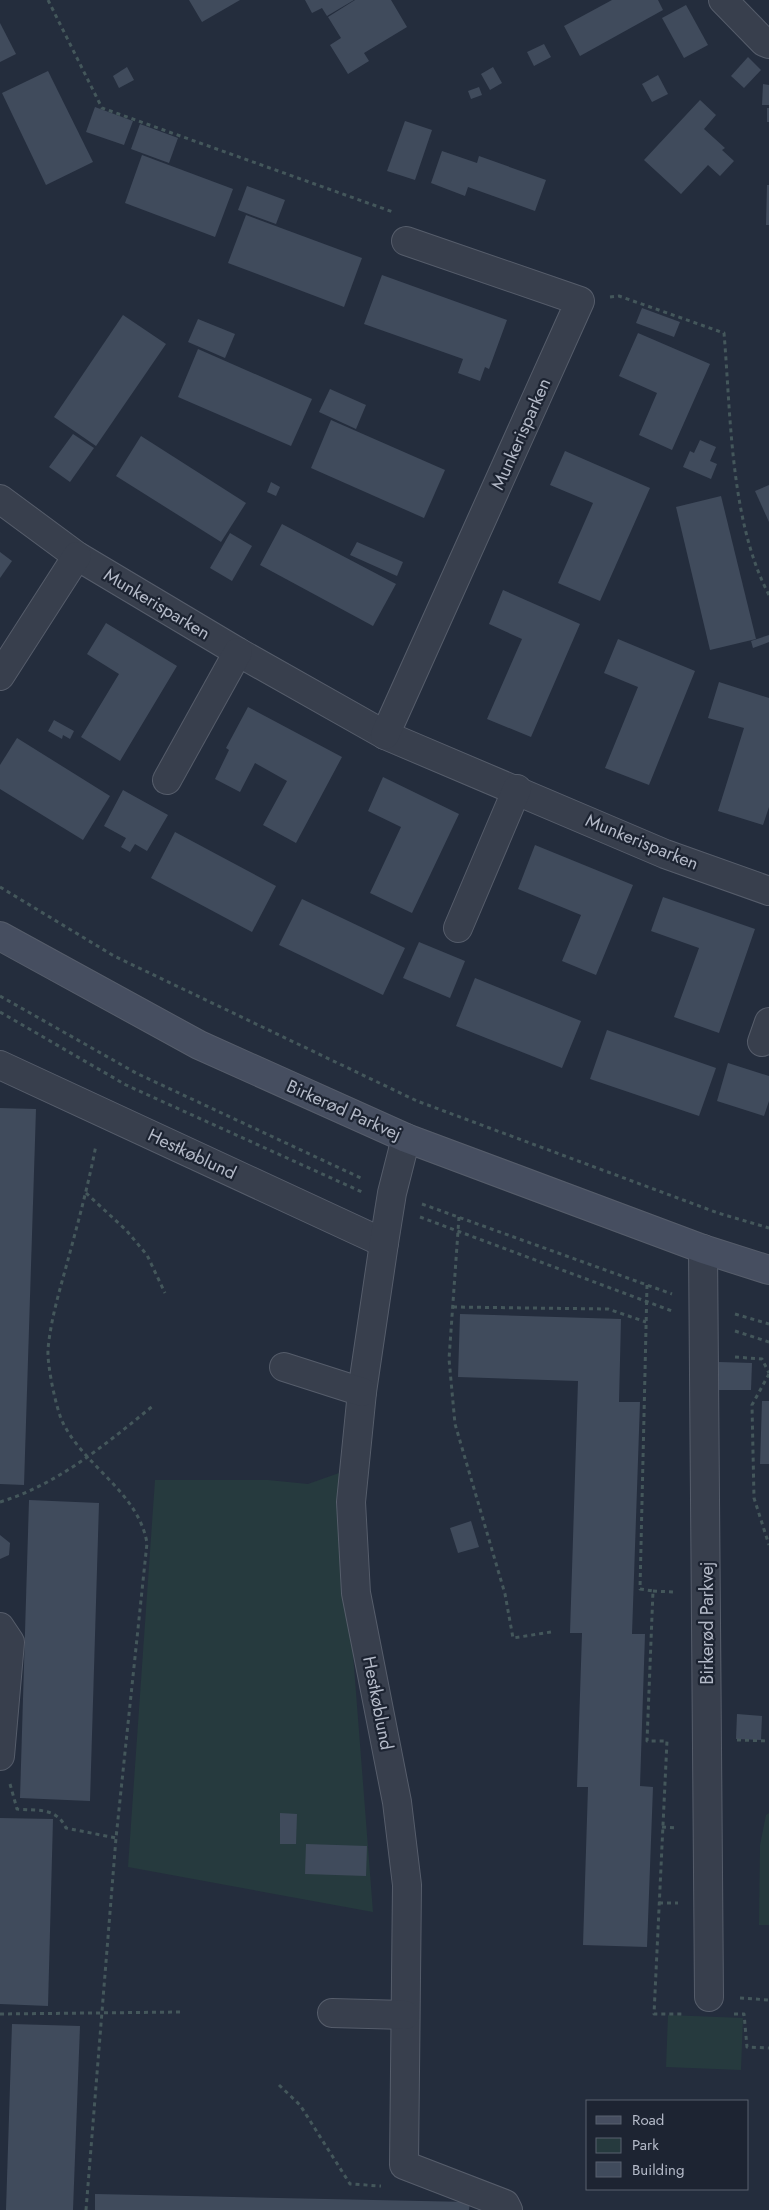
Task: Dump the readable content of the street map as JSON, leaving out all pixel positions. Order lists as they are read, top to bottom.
{
  "streets": {
    "street": ["Munkerisparken", "Birkerød Parkvej", "Hestkøblund"]
  },
  "crossings": [
    ["Birkerød Parkvej", "Hestkøblund"]
  ],
  "legend": ["Road", "Park", "Building"]
}
